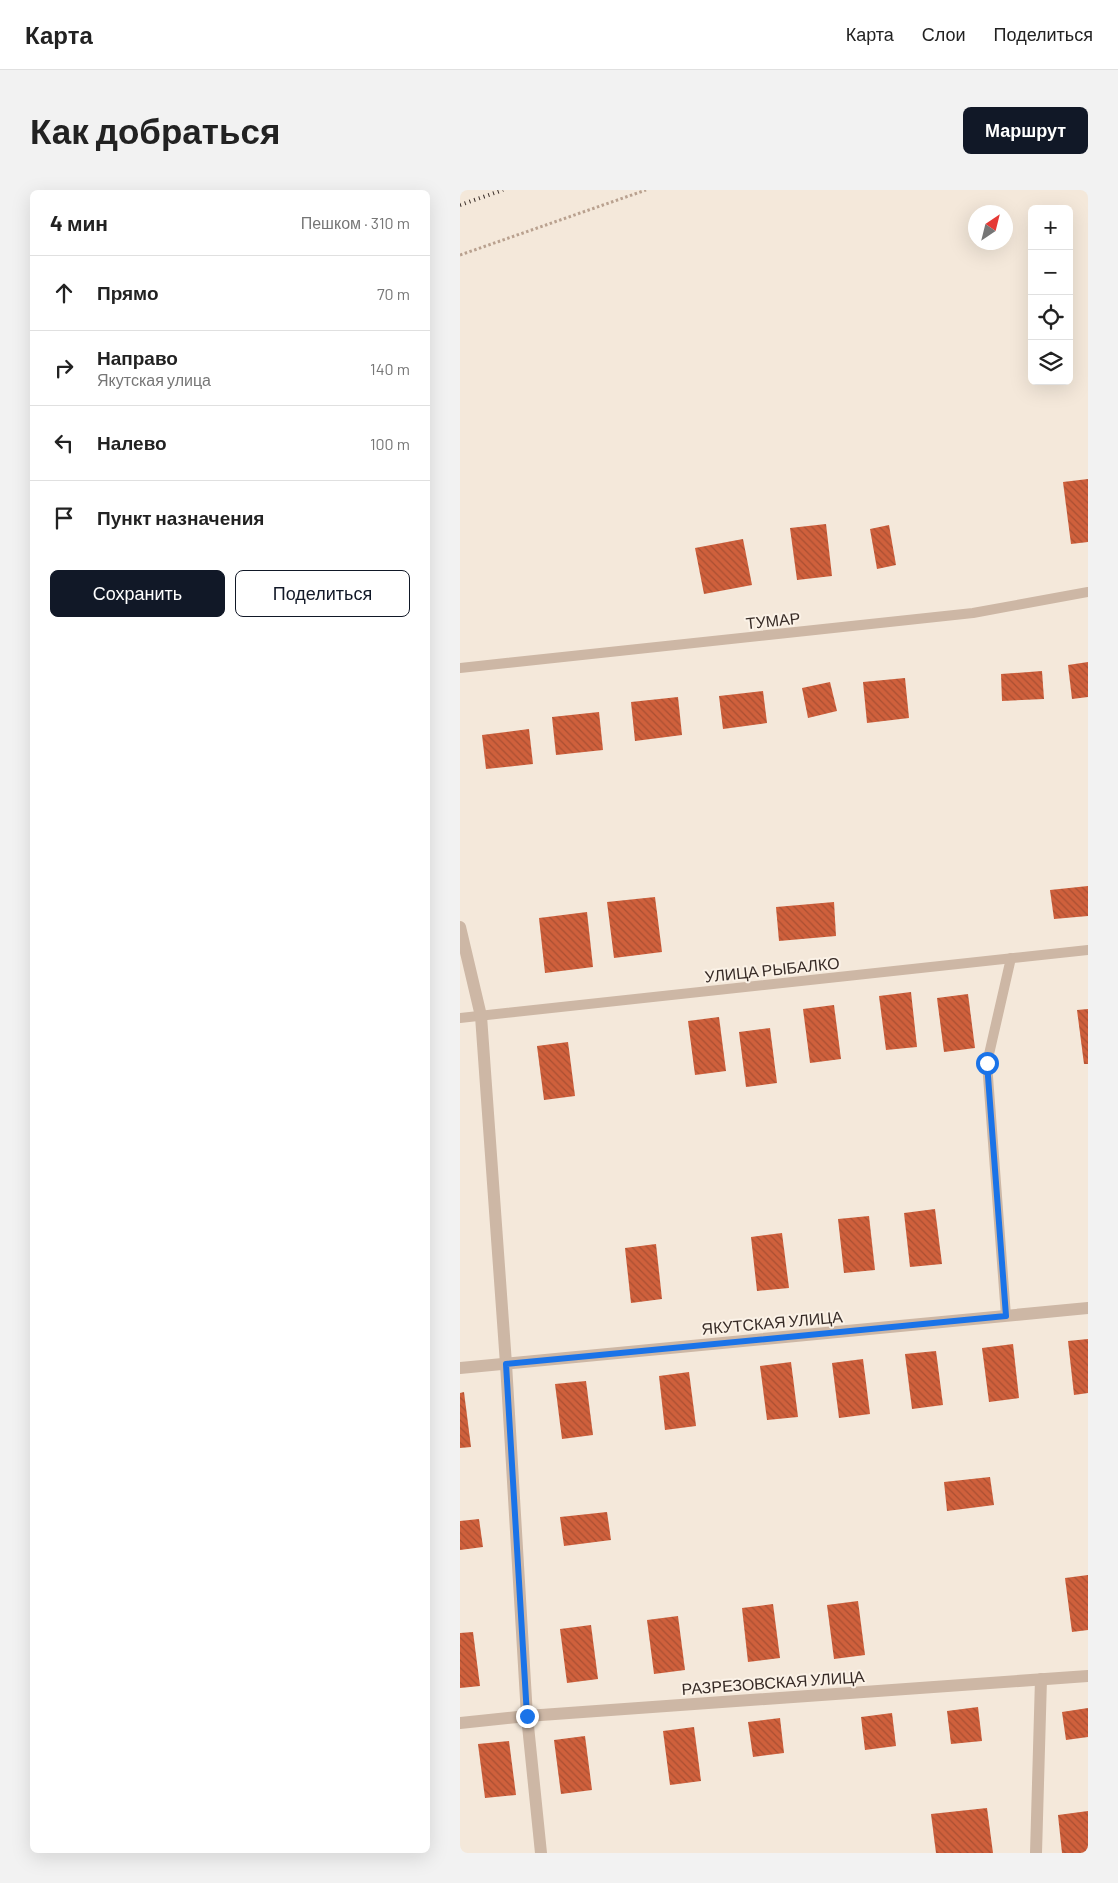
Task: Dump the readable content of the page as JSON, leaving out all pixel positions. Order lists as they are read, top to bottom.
{
  "streets": {
    "street": ["ЯКУТСКАЯ УЛИЦА", "РАЗРЕЗОВСКАЯ УЛИЦА"],
    "lane": ["ТУМАР", "УЛИЦА РЫБАЛКО"]
  },
  "north": "top right",
  "page": {
    "header": "Карта",
    "nav": ["Карта", "Слои", "Поделиться"],
    "buttons": [
      "Маршрут",
      ["Сохранить", "Поделиться"]
    ],
    "title": "Как добраться",
    "heading": ["4 мин", "Пешком · 310 m"],
    "map_buttons": ["+", "−"],
    "list": [
      ["Прямо", "70 m"],
      ["Направо", "Якутская улица", "140 m"],
      ["Налево", "100 m"],
      "Пункт назначения"
    ]
  }
}
